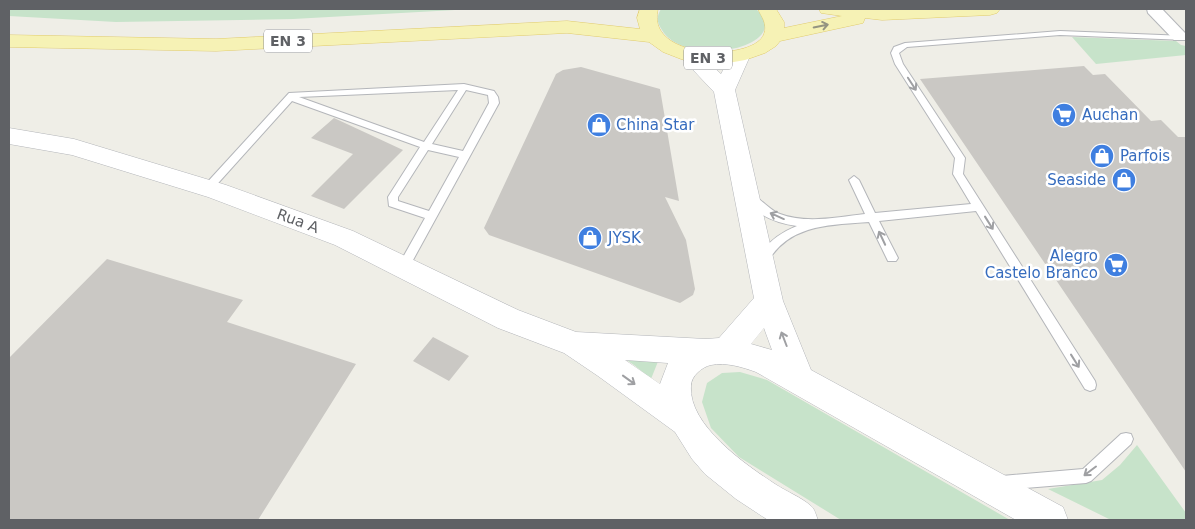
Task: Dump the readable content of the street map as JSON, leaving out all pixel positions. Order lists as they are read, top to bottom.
{
  "streets": {
    "main road": ["EN 3"],
    "street": ["Rua A"]
  },
  "places": {
    "supermarket": ["Auchan", "Alegro Castelo Branco"],
    "shop": [
      "China Star",
      "Parfois",
      "Seaside",
      "JYSK"
    ]
  }
}
